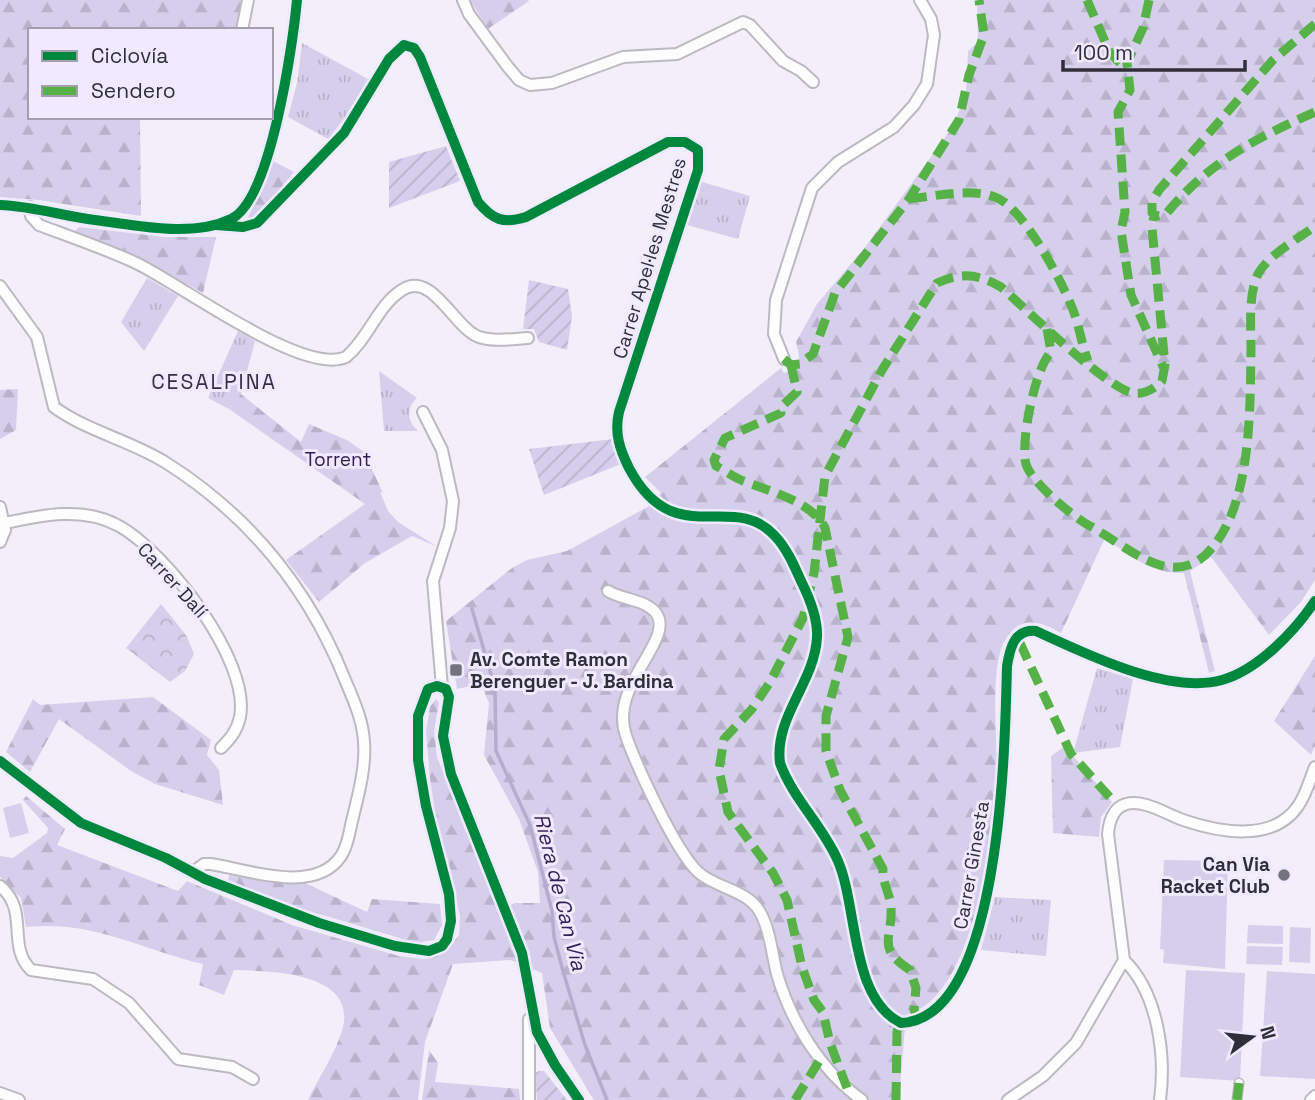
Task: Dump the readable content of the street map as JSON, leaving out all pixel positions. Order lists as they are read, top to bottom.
{
  "streets": {
    "street": ["Carrer Apel·les Mestres", "Carrer Dalí", "Carrer Ginesta"]
  },
  "crossings": [
    ["Carrer Apel·les Mestres", "Carrer Ginesta"]
  ],
  "districts": ["CESALPINA"],
  "water": ["Riera de Can Via"],
  "parks": ["Torrent"],
  "places": {
    "transit": ["Av. Comte Ramon Berenguer - J. Bardina"],
    "other": ["Can Via Racket Club"]
  },
  "legend": ["Ciclovía", "Sendero"],
  "scale_bar": "100 m",
  "north": "right"
}
